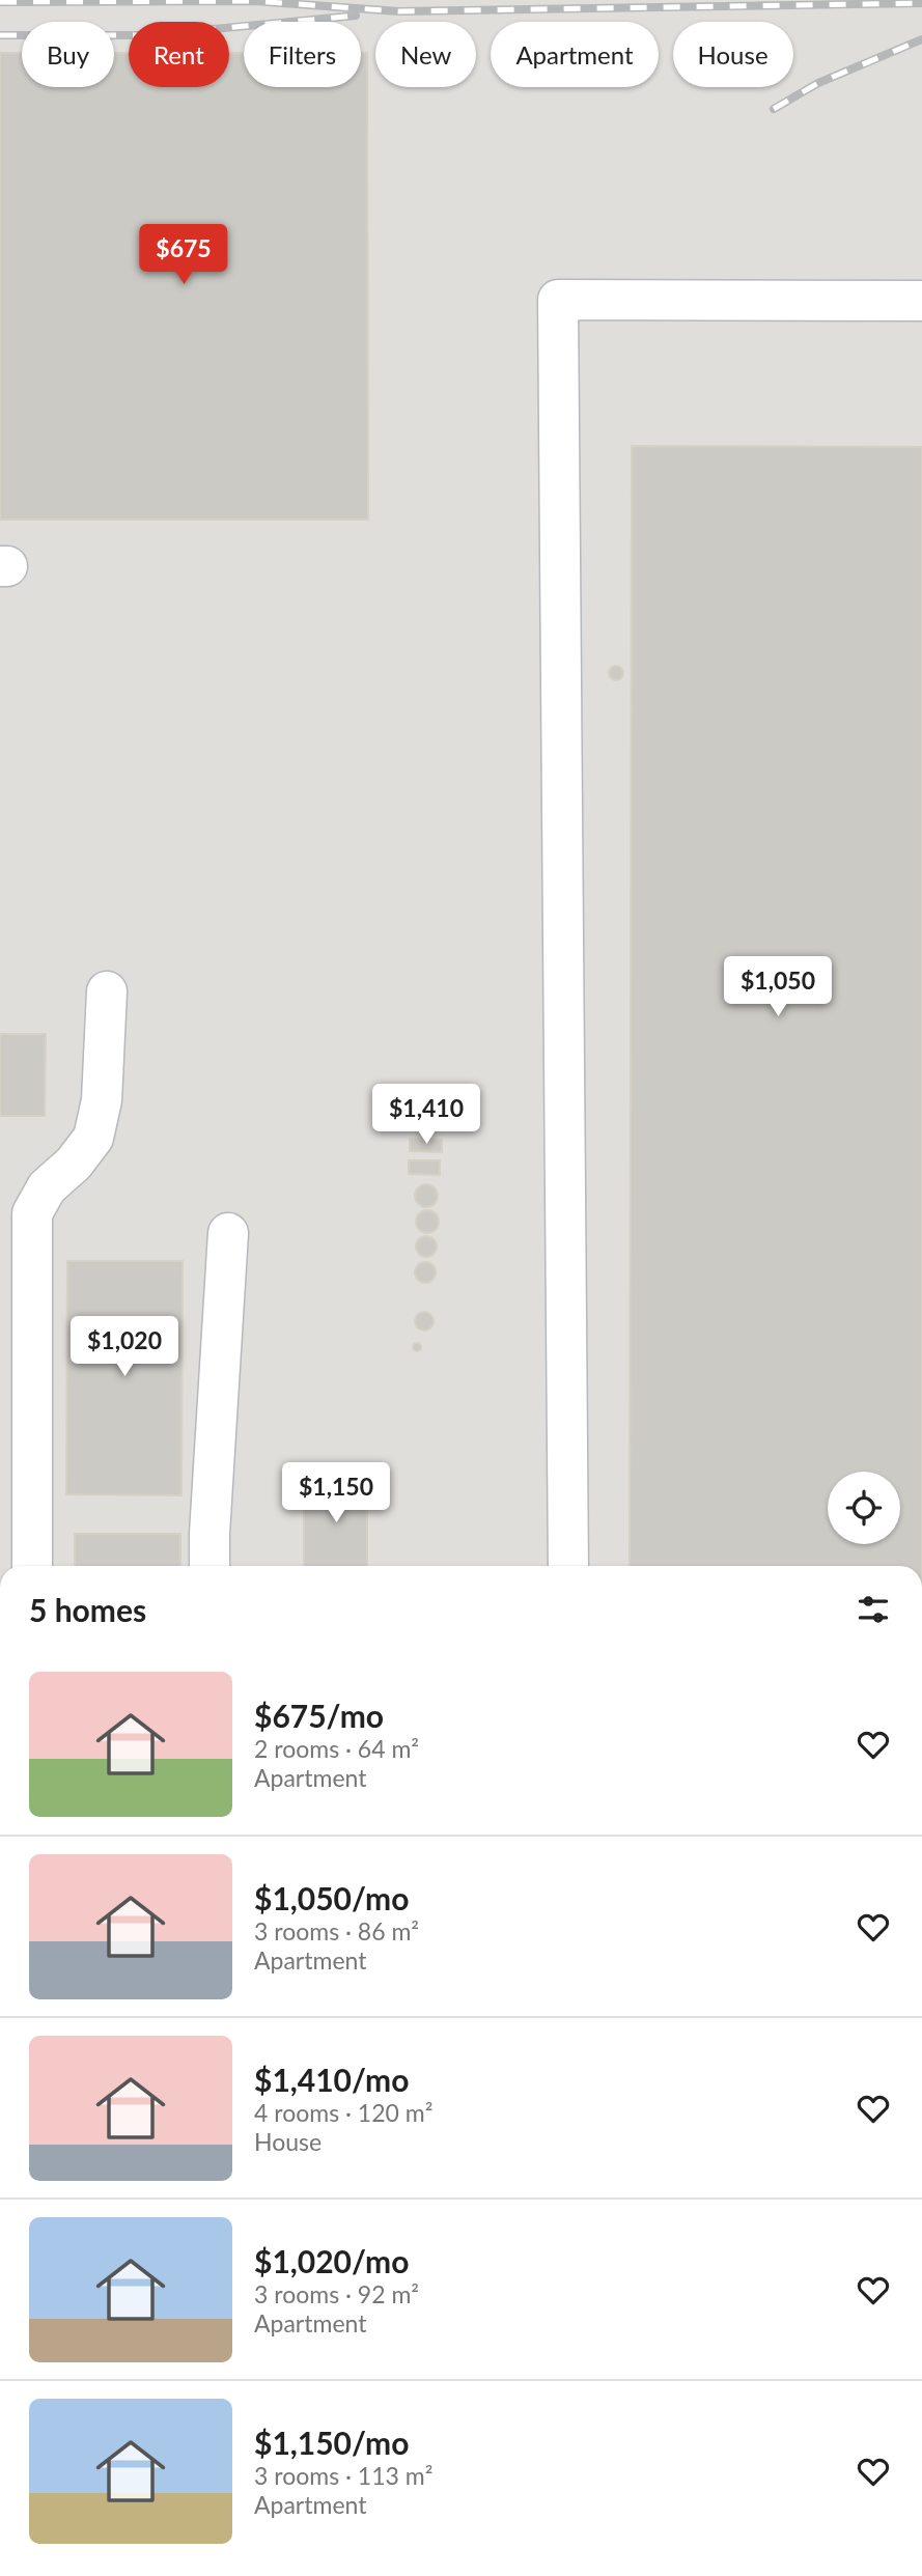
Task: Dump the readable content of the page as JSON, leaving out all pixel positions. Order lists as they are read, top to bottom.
{
  "page": {
    "chip": [
      "Buy",
      "Rent",
      "Filters",
      "New",
      "Apartment",
      "House"
    ],
    "price": [
      "$675",
      "$1,050",
      "$1,410",
      "$1,020",
      "$1,150"
    ],
    "heading": "5 homes",
    "list": [
      {
        "name": "$675/mo",
        "note": "2 rooms · 64 m² · Apartment"
      },
      {
        "name": "$1,050/mo",
        "note": "3 rooms · 86 m² · Apartment"
      },
      {
        "name": "$1,410/mo",
        "note": "4 rooms · 120 m² · House"
      },
      {
        "name": "$1,020/mo",
        "note": "3 rooms · 92 m² · Apartment"
      },
      {
        "name": "$1,150/mo",
        "note": "3 rooms · 113 m² · Apartment"
      }
    ]
  }
}
